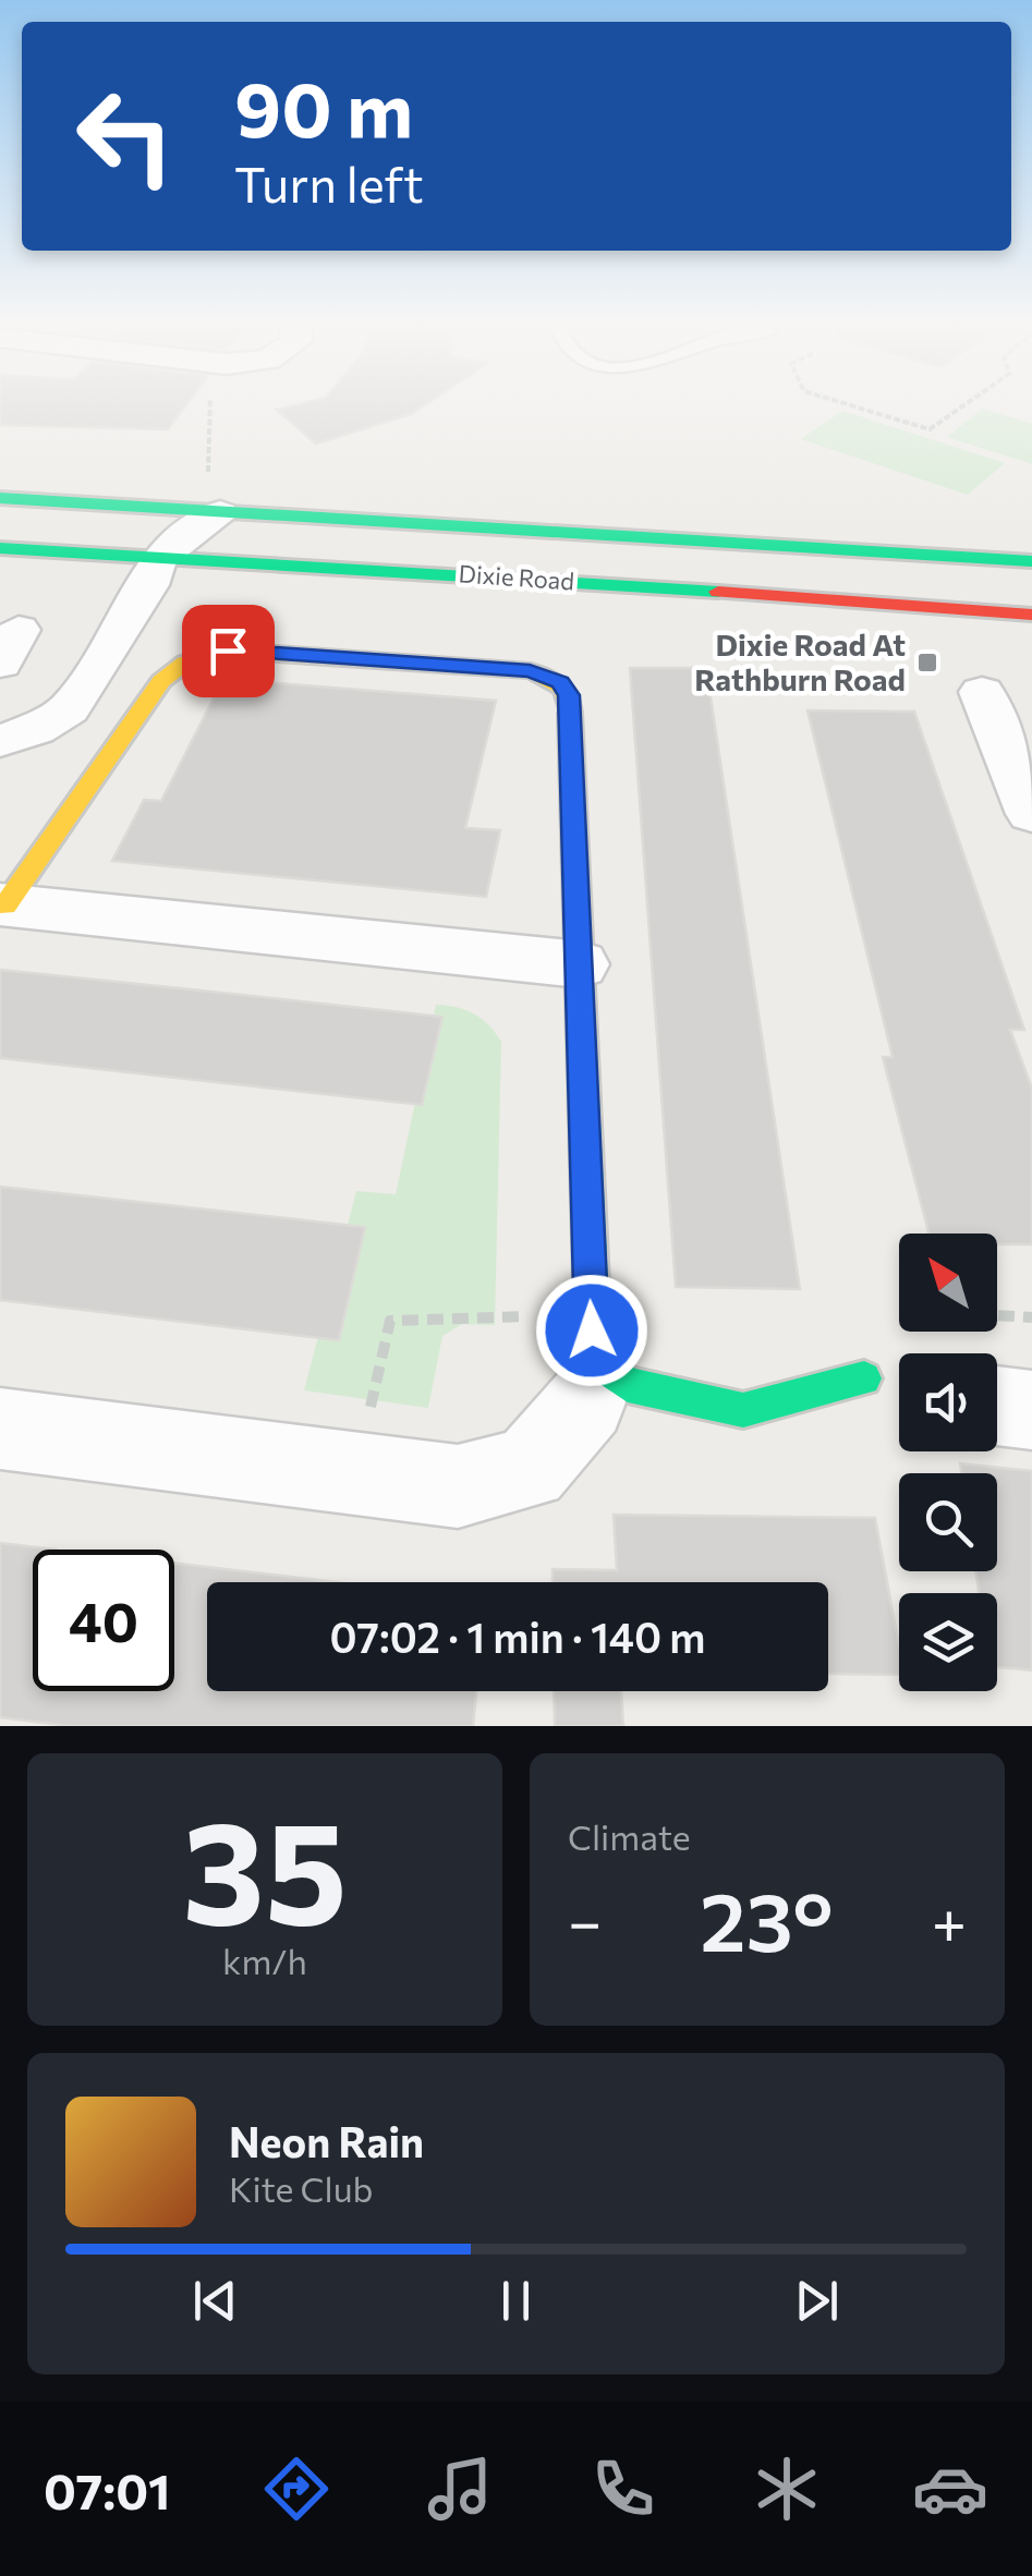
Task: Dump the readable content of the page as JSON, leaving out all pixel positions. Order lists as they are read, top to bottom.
{
  "streets": {
    "main road": ["Dixie Road"]
  },
  "places": {
    "transit": ["Dixie Road At Rathburn Road"]
  },
  "north": "top left",
  "page": {
    "turn": ["90 m", "Turn left"],
    "limit": "40",
    "trip": "07:02 · 1 min · 140 m",
    "tile": [
      ["35", "km/h"],
      "Climate"
    ],
    "heat": ["−", "23°", "+"],
    "song": ["Neon Rain", "Kite Club"],
    "tabs": "07:01"
  }
}
